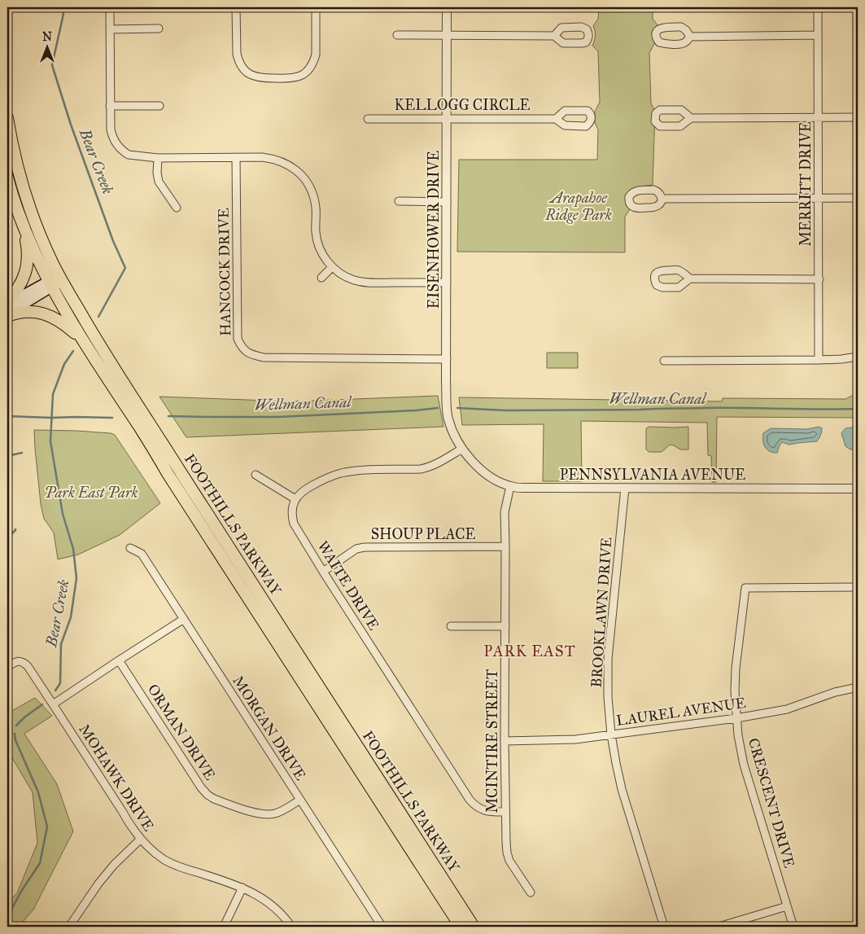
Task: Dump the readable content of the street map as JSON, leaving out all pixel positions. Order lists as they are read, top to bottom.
{
  "streets": {
    "highway": ["FOOTHILLS PARKWAY"],
    "street": [
      "KELLOGG CIRCLE",
      "MERRITT DRIVE",
      "EISENHOWER DRIVE",
      "HANCOCK DRIVE",
      "PENNSYLVANIA AVENUE",
      "SHOUP PLACE",
      "WAITE DRIVE",
      "BROOKLAWN DRIVE",
      "LAUREL AVENUE",
      "MORGAN DRIVE",
      "ORMAN DRIVE",
      "MCINTIRE STREET",
      "MOHAWK DRIVE",
      "CRESCENT DRIVE"
    ]
  },
  "crossings": [
    ["KELLOGG CIRCLE", "EISENHOWER DRIVE"],
    ["EISENHOWER DRIVE", "HANCOCK DRIVE"],
    ["EISENHOWER DRIVE", "PENNSYLVANIA AVENUE"],
    ["PENNSYLVANIA AVENUE", "BROOKLAWN DRIVE"],
    ["PENNSYLVANIA AVENUE", "MCINTIRE STREET"],
    ["SHOUP PLACE", "WAITE DRIVE"],
    ["SHOUP PLACE", "MCINTIRE STREET"],
    ["WAITE DRIVE", "MCINTIRE STREET"],
    ["BROOKLAWN DRIVE", "LAUREL AVENUE"],
    ["LAUREL AVENUE", "MCINTIRE STREET"],
    ["LAUREL AVENUE", "CRESCENT DRIVE"],
    ["MORGAN DRIVE", "ORMAN DRIVE"]
  ],
  "districts": ["PARK EAST"],
  "water": ["Bear Creek", "Wellman Canal"],
  "parks": ["Arapahoe Ridge Park", "Park East Park"],
  "north": "top"
}
